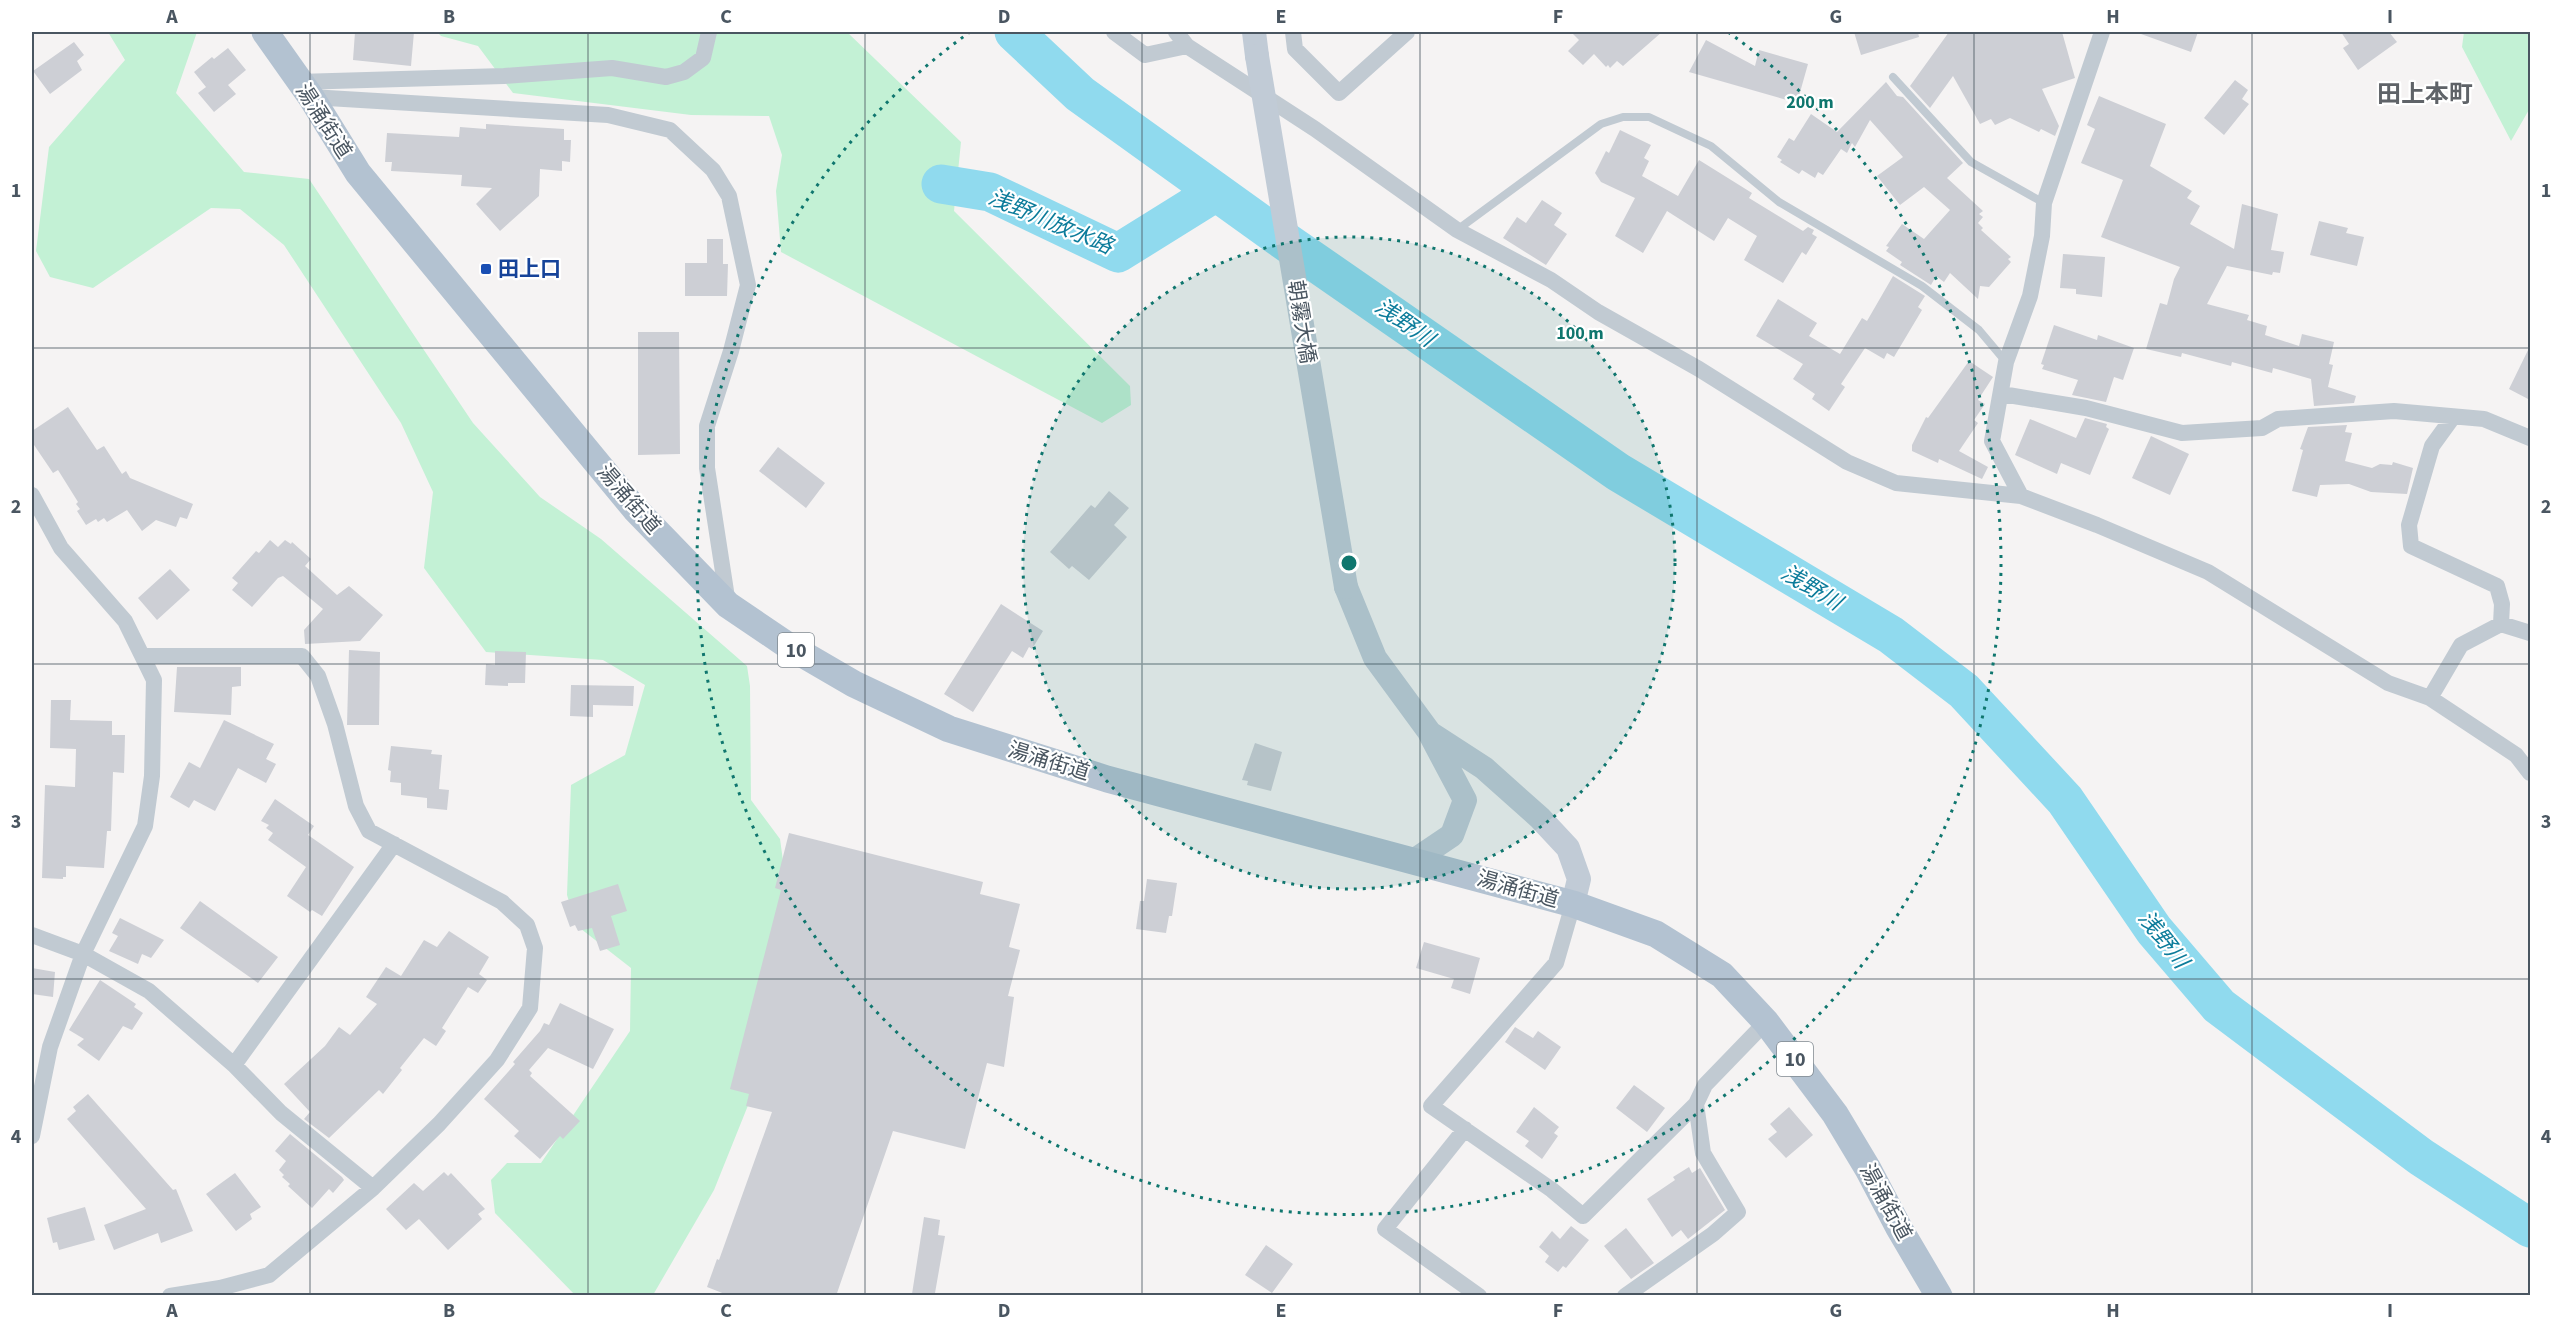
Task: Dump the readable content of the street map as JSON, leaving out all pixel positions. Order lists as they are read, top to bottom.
{
  "streets": {
    "main road": ["湯涌街道", "10"],
    "street": ["朝霧大橋"]
  },
  "districts": ["田上本町"],
  "water": ["浅野川放水路", "浅野川"],
  "places": {
    "transit": ["田上口"]
  },
  "grid": {
    "columns": [
      "A",
      "B",
      "C",
      "D",
      "E",
      "F",
      "G",
      "H",
      "I"
    ],
    "rows": [
      "1",
      "2",
      "3",
      "4"
    ]
  },
  "rings": ["200 m", "100 m"]
}
